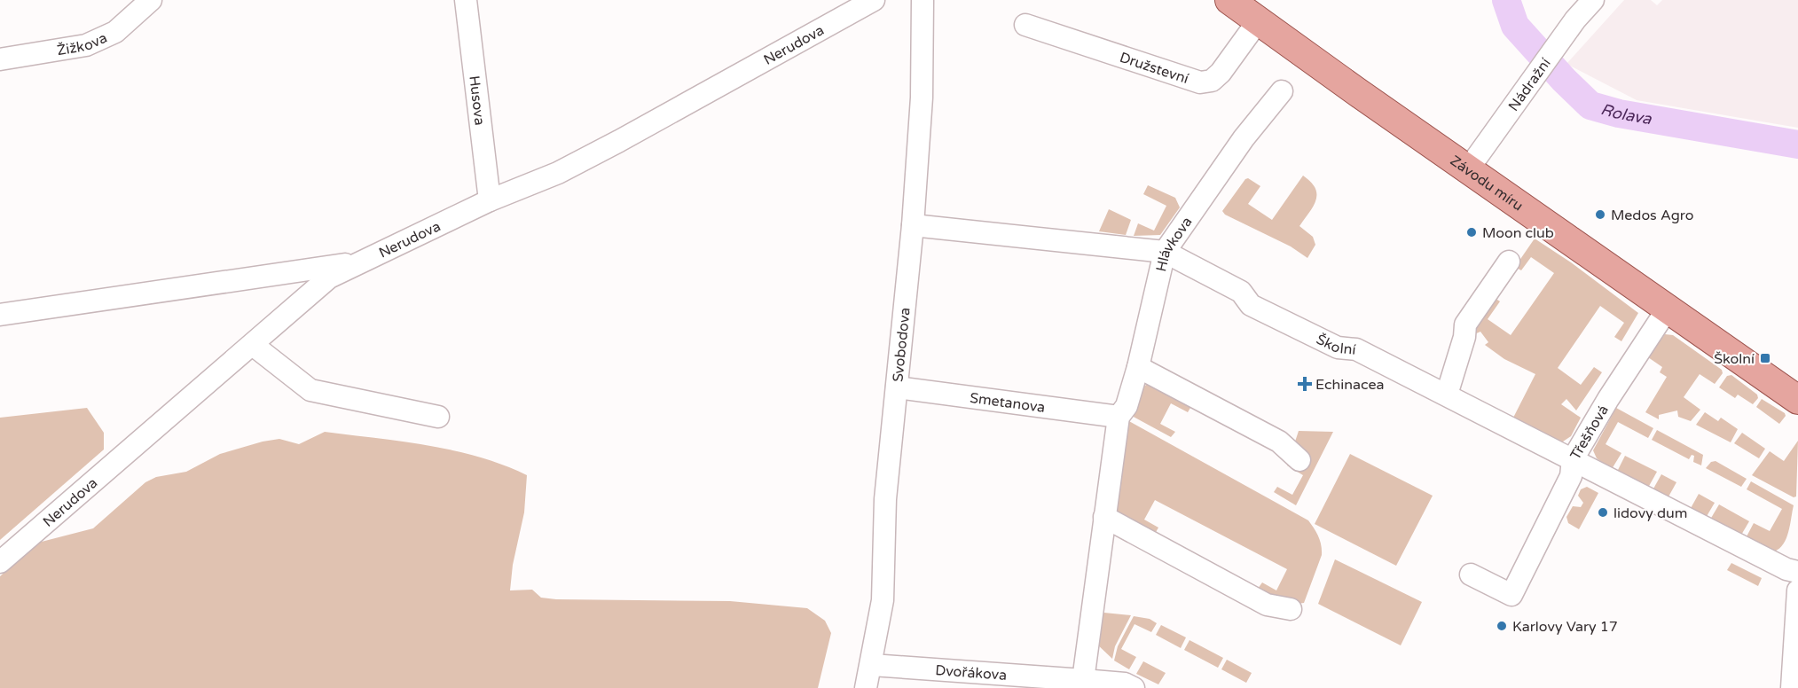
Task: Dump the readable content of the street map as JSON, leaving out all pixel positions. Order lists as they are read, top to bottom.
{
  "streets": {
    "main road": ["Závodu míru"],
    "street": [
      "Žižkova",
      "Nerudova",
      "Družstevní",
      "Nádražní",
      "Husova",
      "Hlávkova",
      "Školní",
      "Svobodova",
      "Smetanova",
      "Třešňová",
      "Dvořákova"
    ]
  },
  "crossings": [
    ["Nerudova", "Husova"],
    ["Družstevní", "Závodu míru"],
    ["Nádražní", "Závodu míru"],
    ["Závodu míru", "Třešňová"],
    ["Hlávkova", "Školní"],
    ["Hlávkova", "Smetanova"],
    ["Hlávkova", "Dvořákova"],
    ["Školní", "Svobodova"],
    ["Školní", "Třešňová"],
    ["Svobodova", "Smetanova"],
    ["Svobodova", "Dvořákova"]
  ],
  "water": ["Rolava"],
  "places": {
    "other": [
      "Medos Agro",
      "Moon club",
      "lidovy dum",
      "Karlovy Vary 17"
    ],
    "transit": ["Školní"],
    "health": ["Echinacea"]
  }
}
